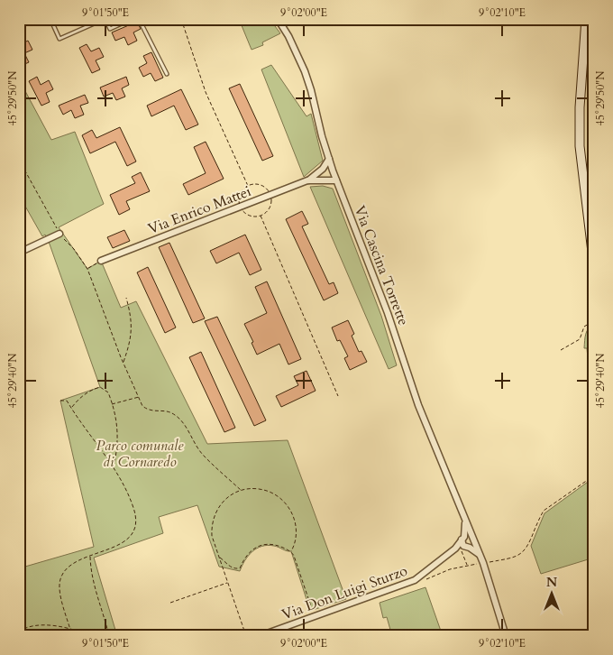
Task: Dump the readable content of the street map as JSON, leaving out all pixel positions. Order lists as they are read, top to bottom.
{
  "streets": {
    "street": ["Via Enrico Mattei", "Via Cascina Torrette", "Via Don Luigi Sturzo"]
  },
  "crossings": [
    ["Via Enrico Mattei", "Via Cascina Torrette"],
    ["Via Cascina Torrette", "Via Don Luigi Sturzo"]
  ],
  "parks": ["Parco comunale di Cornaredo"],
  "north": "top",
  "coordinates": [
    "9°01'50\"E",
    "9°02'00\"E",
    "9°02'10\"E",
    "45°29'50\"N",
    "45°29'40\"N"
  ]
}
